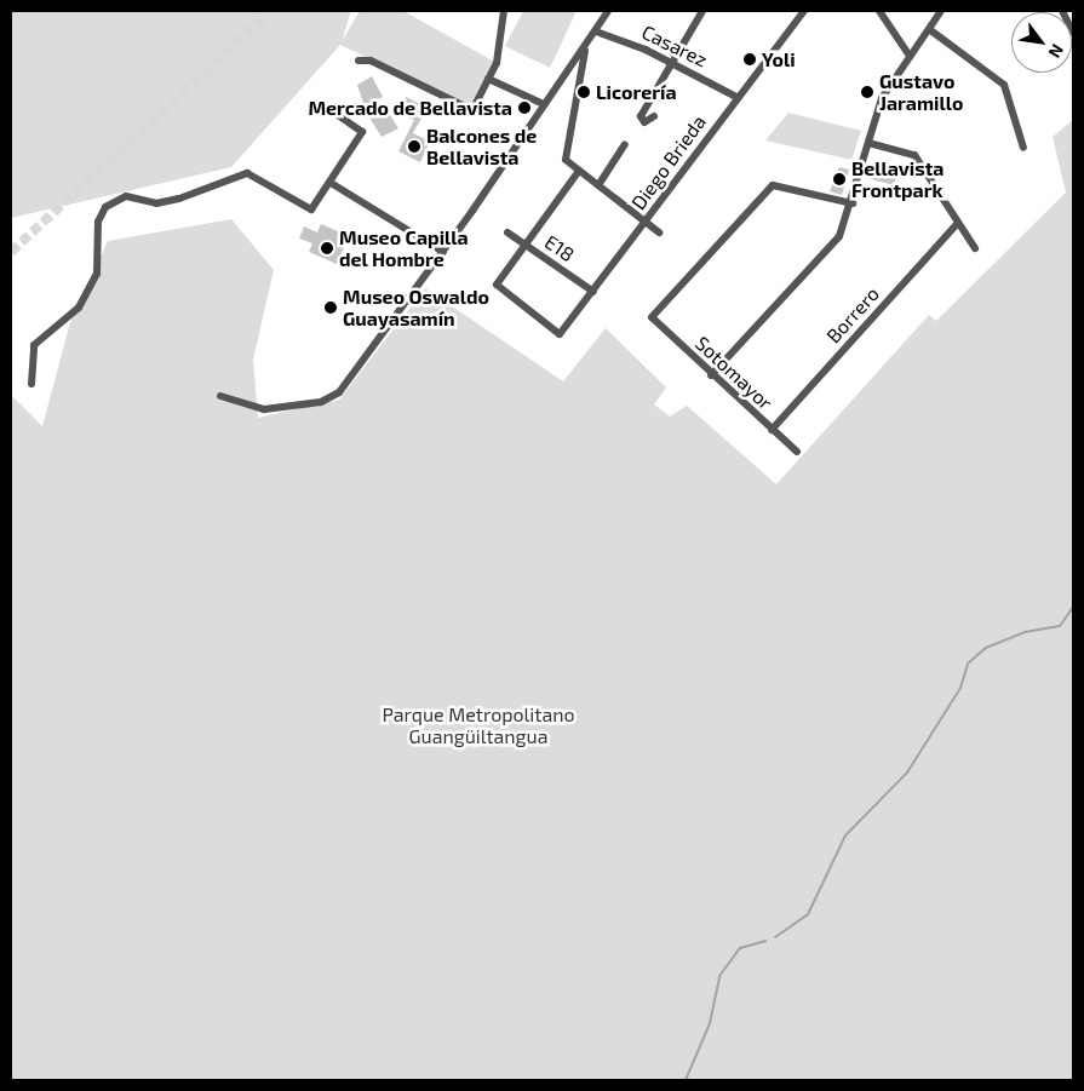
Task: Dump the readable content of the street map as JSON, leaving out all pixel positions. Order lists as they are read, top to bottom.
{
  "streets": {
    "street": [
      "Casarez",
      "Diego Brieda",
      "E18",
      "Borrero",
      "Sotomayor"
    ]
  },
  "crossings": [
    ["Casarez", "Diego Brieda"],
    ["Diego Brieda", "E18"],
    ["Borrero", "Sotomayor"]
  ],
  "parks": ["Parque Metropolitano Guangüiltangua"],
  "places": [
    "Yoli",
    "Licorería",
    "Gustavo Jaramillo",
    "Mercado de Bellavista",
    "Balcones de Bellavista",
    "Bellavista Frontpark",
    "Museo Capilla del Hombre",
    "Museo Oswaldo Guayasamín"
  ],
  "north": "bottom right"
}
